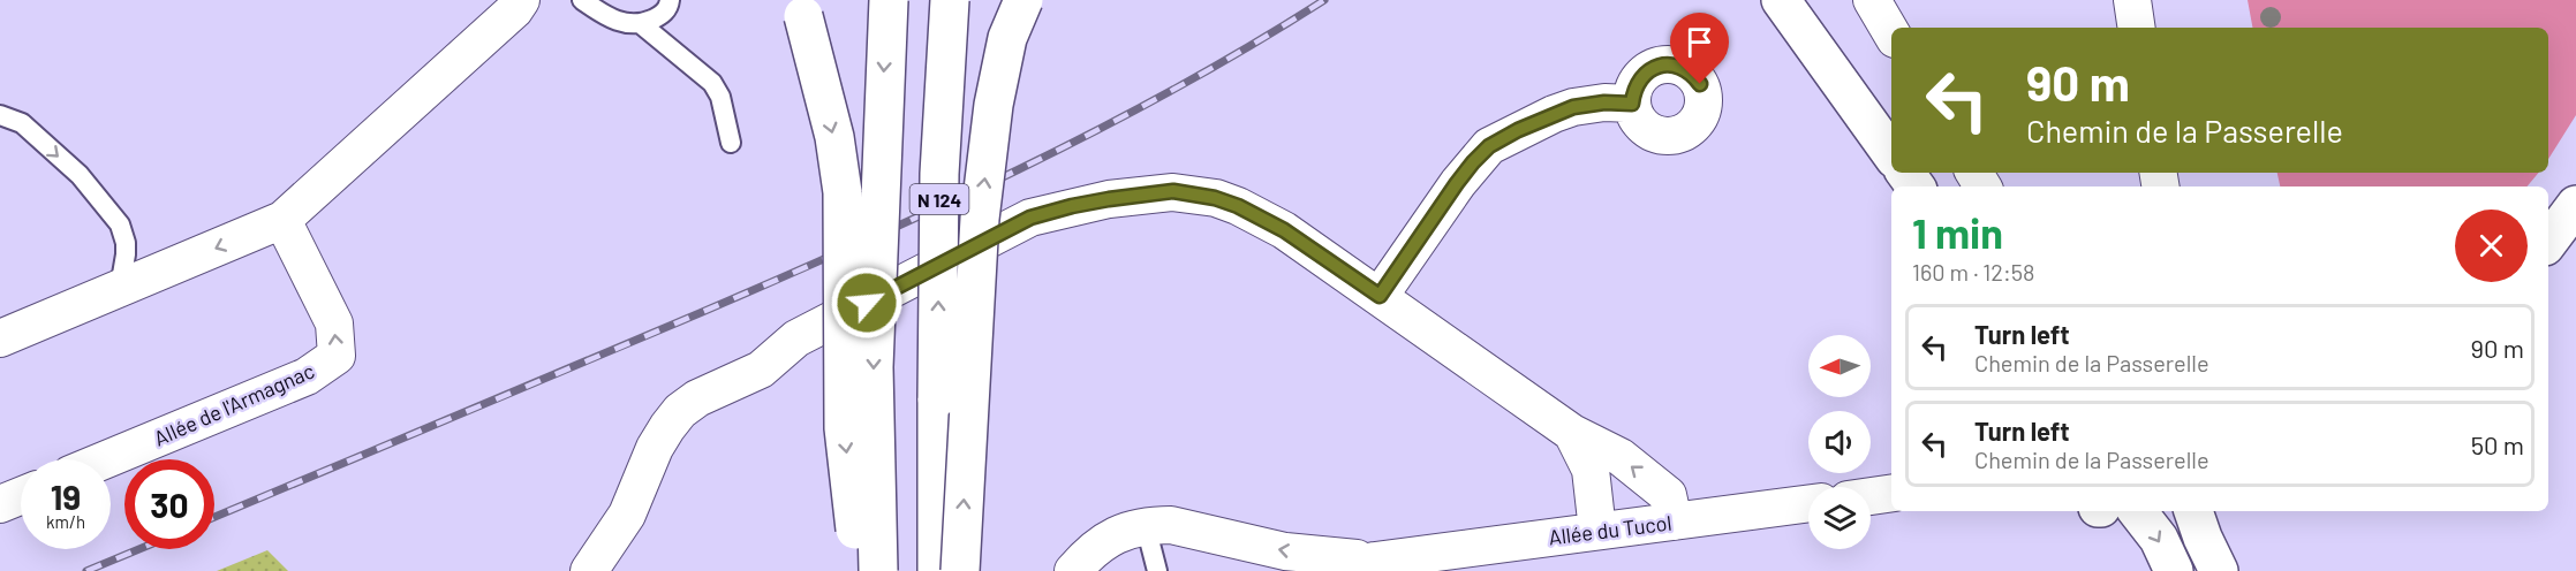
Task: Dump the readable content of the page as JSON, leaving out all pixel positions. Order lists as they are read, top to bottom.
{
  "streets": {
    "main road": ["N 124"],
    "street": ["Allée de l'Armagnac", "Allée du Tucol"]
  },
  "north": "left",
  "page": {
    "turn": ["90 m", "Chemin de la Passerelle"],
    "heading": ["1 min", "160 m · 12:58"],
    "list": [
      {
        "name": "Turn left",
        "note": "Chemin de la Passerelle",
        "value": "90 m"
      },
      {
        "name": "Turn left",
        "note": "Chemin de la Passerelle",
        "value": "50 m"
      }
    ],
    "speed": "19 km/h",
    "limit": "30"
  }
}
